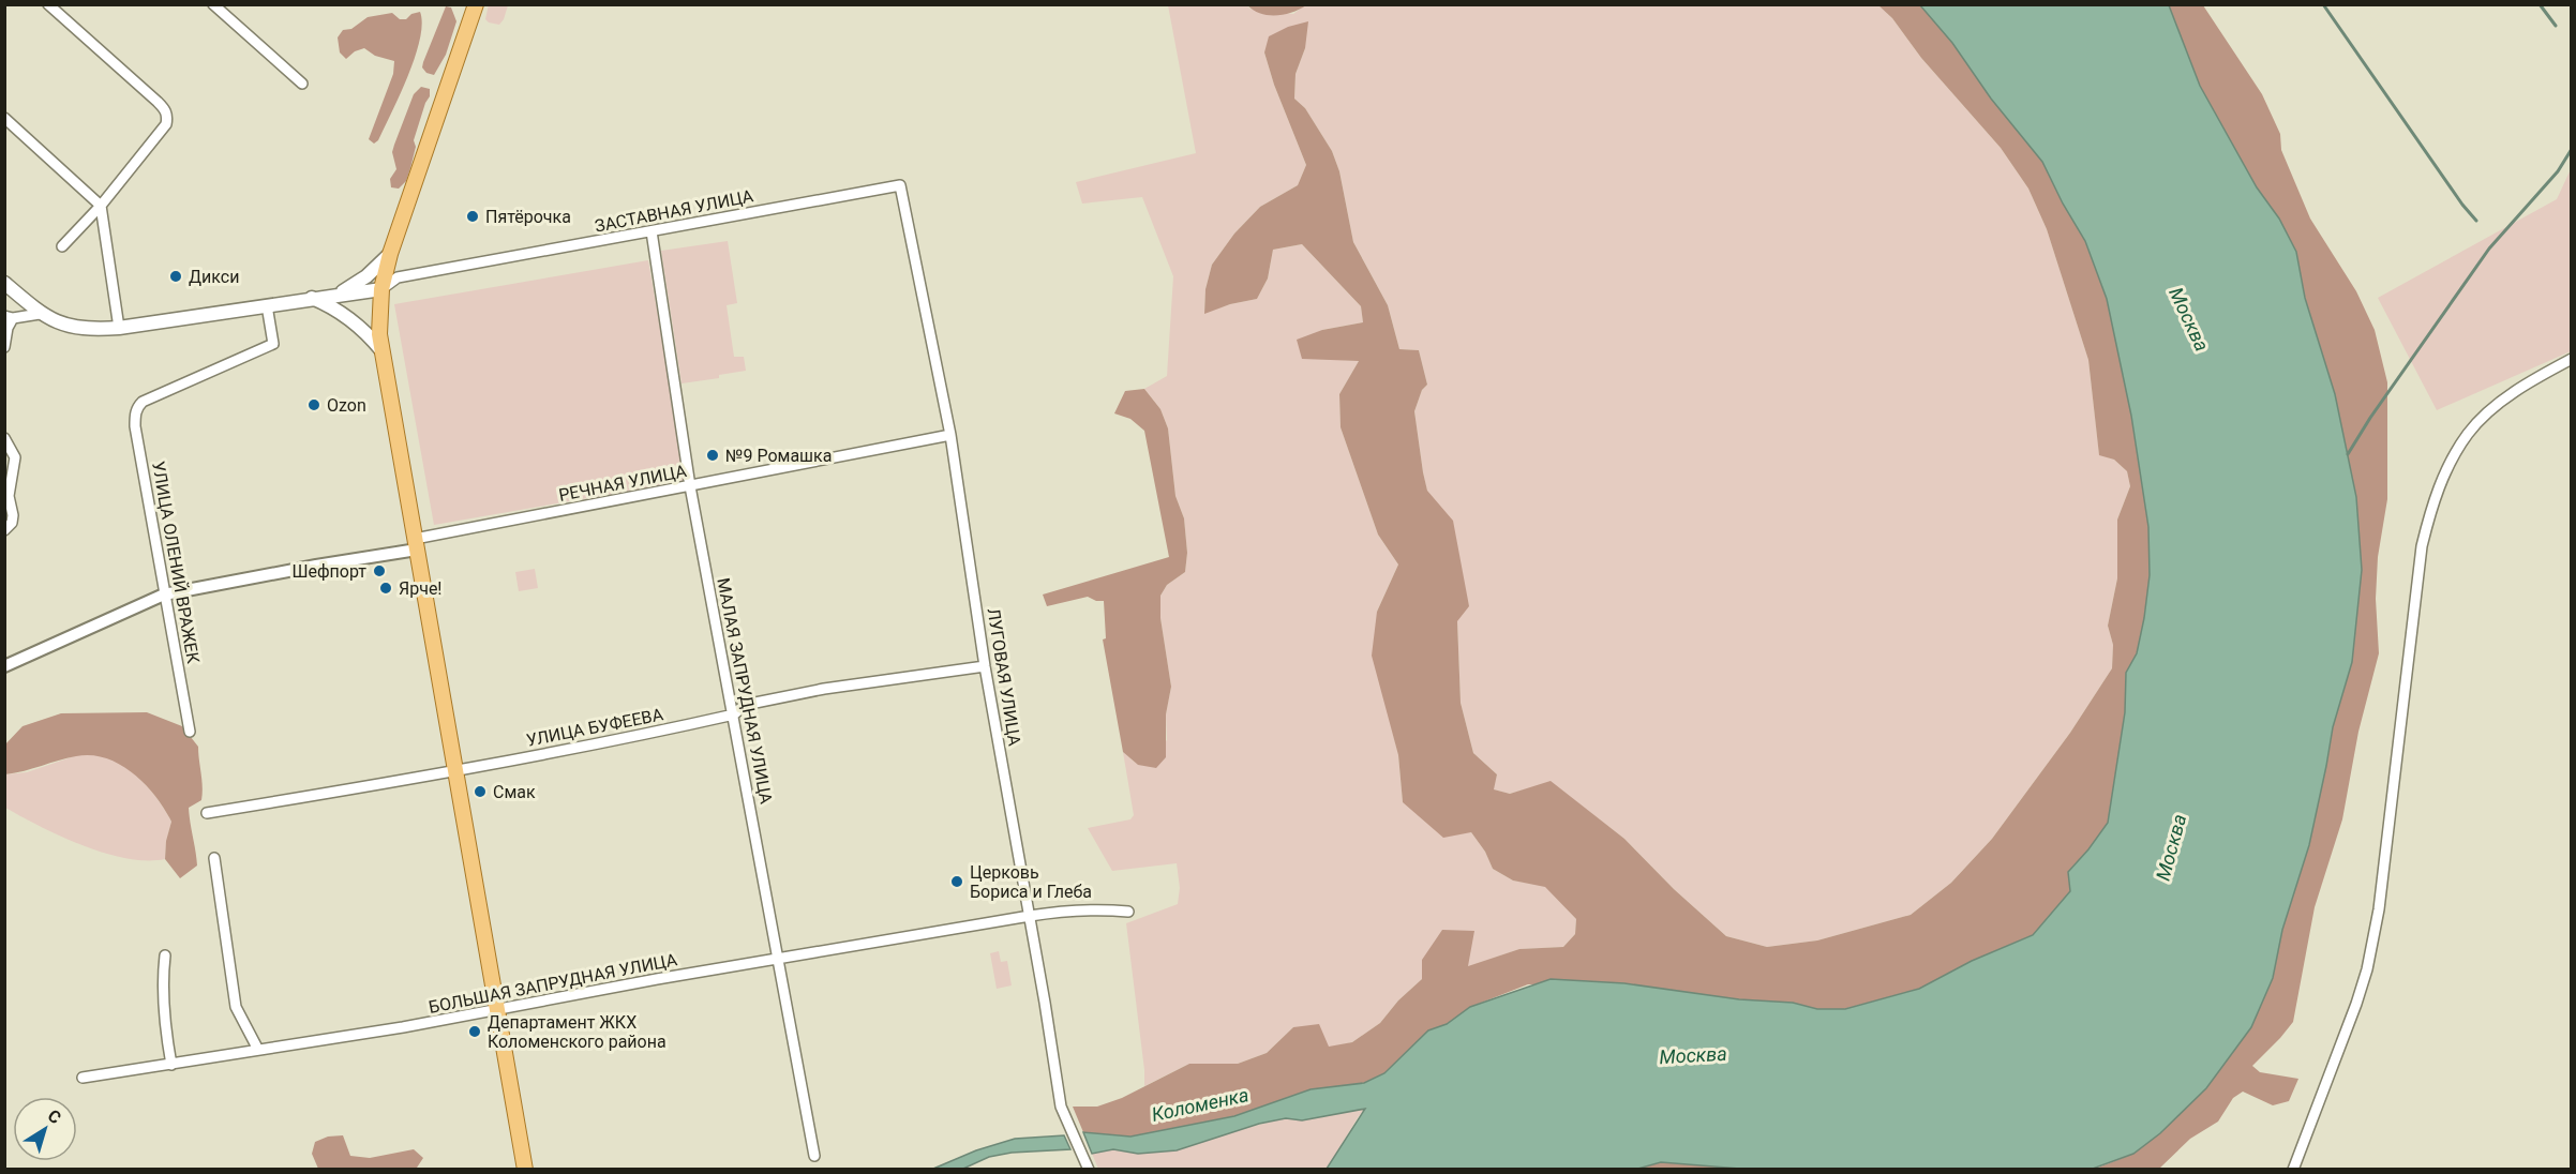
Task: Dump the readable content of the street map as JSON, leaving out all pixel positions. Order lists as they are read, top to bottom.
{
  "streets": {
    "street": [
      "ЗАСТАВНАЯ УЛИЦА",
      "РЕЧНАЯ УЛИЦА",
      "УЛИЦА ОЛЕНИЙ ВРАЖЕК",
      "ЛУГОВАЯ УЛИЦА",
      "МАЛАЯ ЗАПРУДНАЯ УЛИЦА",
      "УЛИЦА БУФЕЕВА",
      "БОЛЬШАЯ ЗАПРУДНАЯ УЛИЦА"
    ]
  },
  "crossings": [
    ["ЗАСТАВНАЯ УЛИЦА", "ЛУГОВАЯ УЛИЦА"],
    ["ЗАСТАВНАЯ УЛИЦА", "МАЛАЯ ЗАПРУДНАЯ УЛИЦА"],
    ["РЕЧНАЯ УЛИЦА", "УЛИЦА ОЛЕНИЙ ВРАЖЕК"],
    ["РЕЧНАЯ УЛИЦА", "ЛУГОВАЯ УЛИЦА"],
    ["РЕЧНАЯ УЛИЦА", "МАЛАЯ ЗАПРУДНАЯ УЛИЦА"],
    ["ЛУГОВАЯ УЛИЦА", "УЛИЦА БУФЕЕВА"],
    ["ЛУГОВАЯ УЛИЦА", "БОЛЬШАЯ ЗАПРУДНАЯ УЛИЦА"],
    ["МАЛАЯ ЗАПРУДНАЯ УЛИЦА", "УЛИЦА БУФЕЕВА"],
    ["МАЛАЯ ЗАПРУДНАЯ УЛИЦА", "БОЛЬШАЯ ЗАПРУДНАЯ УЛИЦА"]
  ],
  "water": ["Москва", "Коломенка"],
  "places": [
    "Пятёрочка",
    "Дикси",
    "Ozon",
    "№9 Ромашка",
    "Шефпорт",
    "Ярче!",
    "Смак",
    "Церковь Бориса и Глеба",
    "Департамент ЖКХ Коломенского района"
  ],
  "north": "top right"
}
